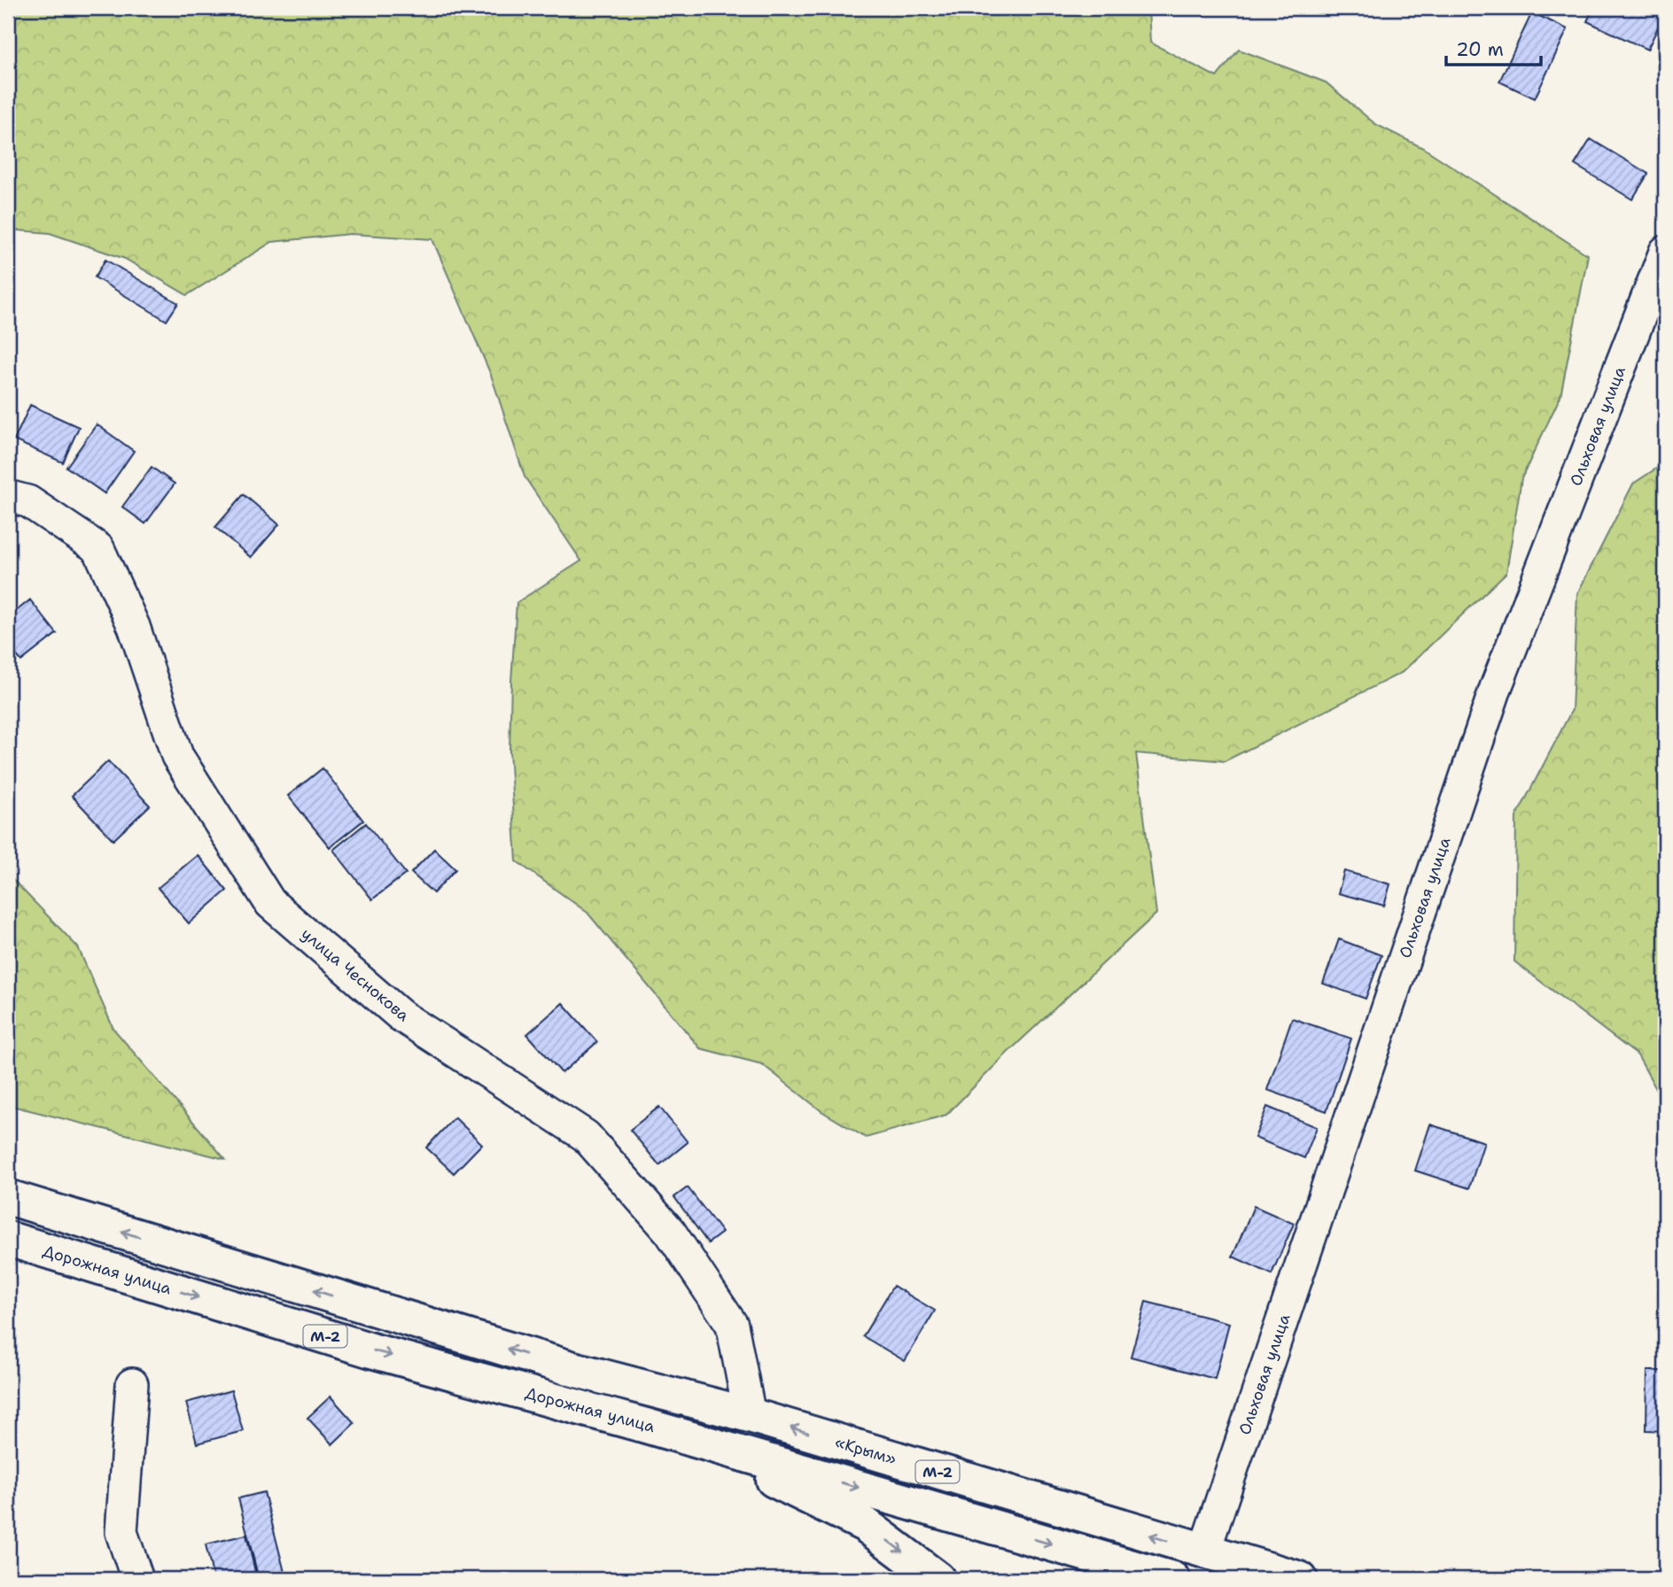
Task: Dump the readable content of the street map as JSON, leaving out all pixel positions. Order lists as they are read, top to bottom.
{
  "streets": {
    "main road": ["Дорожная улица", "М-2", "«Крым»"],
    "street": ["Ольховая улица", "улица Чеснокова"]
  },
  "crossings": [
    ["Ольховая улица", "«Крым»"],
    ["улица Чеснокова", "«Крым»"]
  ],
  "one_way": ["Дорожная улица", "«Крым»"],
  "scale_bar": "20 m"
}
